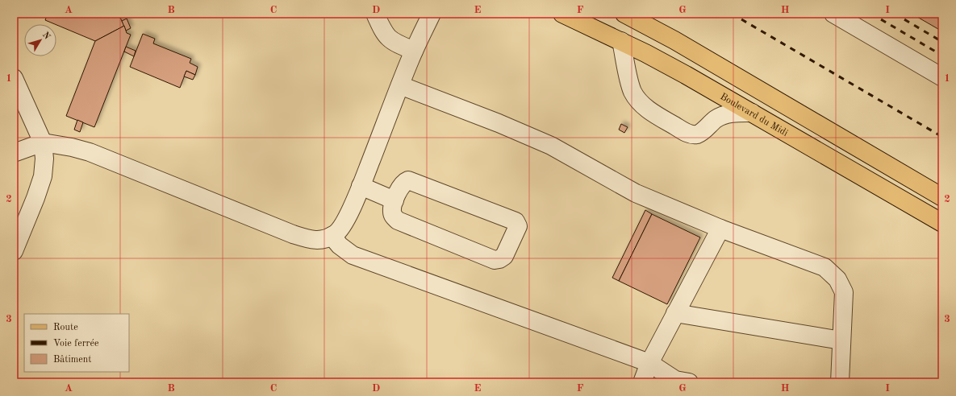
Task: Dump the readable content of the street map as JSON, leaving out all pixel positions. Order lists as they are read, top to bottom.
{
  "streets": {
    "main road": ["Boulevard du Midi"]
  },
  "legend": ["Route", "Voie ferrée", "Bâtiment"],
  "north": "top right",
  "grid": {
    "columns": [
      "A",
      "B",
      "C",
      "D",
      "E",
      "F",
      "G",
      "H",
      "I"
    ],
    "rows": ["1", "2", "3"]
  }
}
